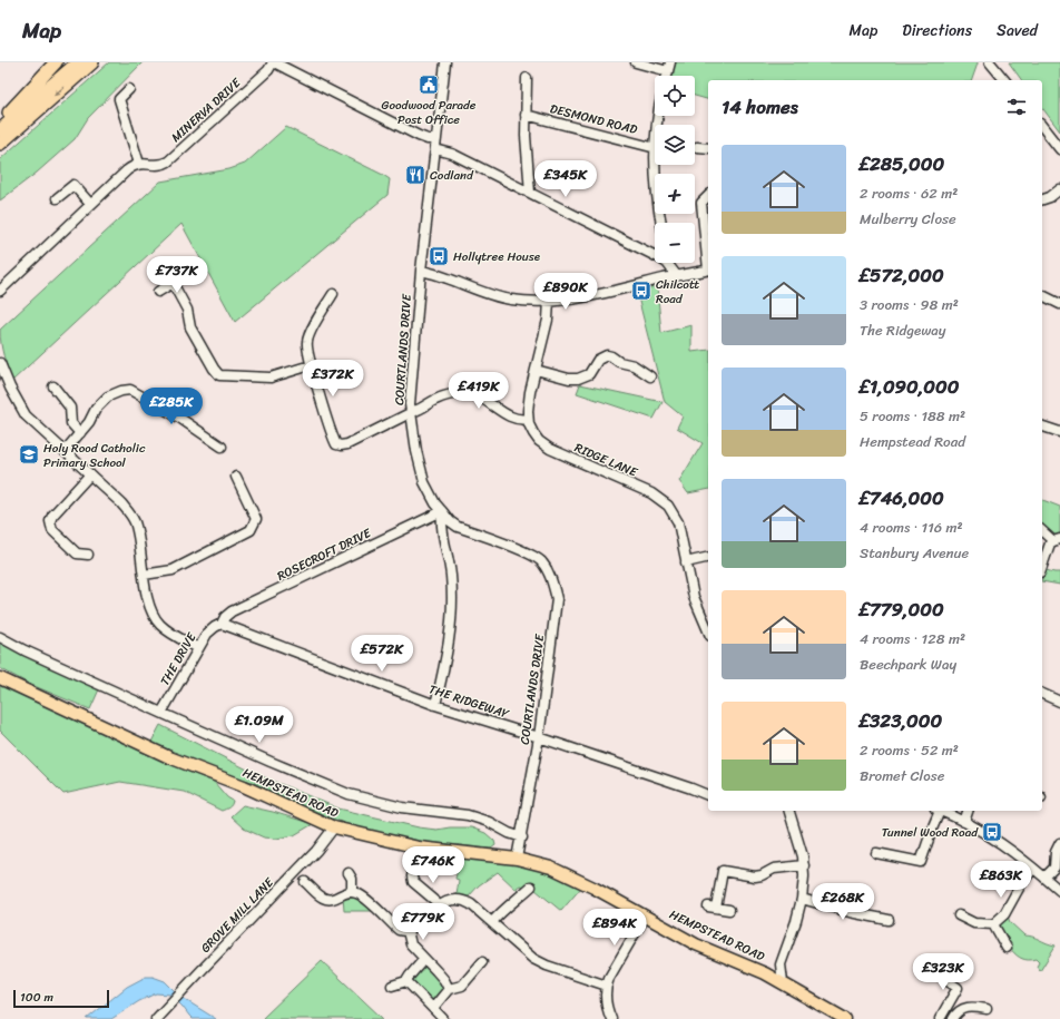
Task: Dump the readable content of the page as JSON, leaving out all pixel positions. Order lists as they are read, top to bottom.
{
  "streets": {
    "main road": ["HEMPSTEAD ROAD"],
    "street": [
      "MINERVA DRIVE",
      "DESMOND ROAD",
      "COURTLANDS DRIVE",
      "RIDGE LANE",
      "ROSECROFT DRIVE",
      "THE DRIVE",
      "THE RIDGEWAY",
      "GROVE MILL LANE"
    ]
  },
  "crossings": [
    ["COURTLANDS DRIVE", "ROSECROFT DRIVE"],
    ["COURTLANDS DRIVE", "THE RIDGEWAY"],
    ["COURTLANDS DRIVE", "HEMPSTEAD ROAD"],
    ["ROSECROFT DRIVE", "THE DRIVE"],
    ["ROSECROFT DRIVE", "THE RIDGEWAY"],
    ["THE DRIVE", "THE RIDGEWAY"],
    ["THE DRIVE", "HEMPSTEAD ROAD"],
    ["HEMPSTEAD ROAD", "GROVE MILL LANE"]
  ],
  "places": {
    "public building": ["Goodwood Parade Post Office"],
    "restaurant": ["Codland"],
    "bus stop": ["Hollytree House", "Chilcott Road", "Tunnel Wood Road"],
    "school or university": ["Holy Rood Catholic Primary School"]
  },
  "scale_bar": "100 m",
  "page": {
    "header": "Map",
    "nav": ["Map", "Directions", "Saved"],
    "map_buttons": ["+", "−"],
    "heading": "14 homes",
    "list": [
      {
        "name": "£285,000",
        "note": "2 rooms · 62 m² · Mulberry Close"
      },
      {
        "name": "£572,000",
        "note": "3 rooms · 98 m² · The Ridgeway"
      },
      {
        "name": "£1,090,000",
        "note": "5 rooms · 188 m² · Hempstead Road"
      },
      {
        "name": "£746,000",
        "note": "4 rooms · 116 m² · Stanbury Avenue"
      },
      {
        "name": "£779,000",
        "note": "4 rooms · 128 m² · Beechpark Way"
      },
      {
        "name": "£323,000",
        "note": "2 rooms · 52 m² · Bromet Close"
      }
    ],
    "price": [
      "£345K",
      "£737K",
      "£890K",
      "£372K",
      "£419K",
      "£285K",
      "£572K",
      "£1.09M",
      "£746K",
      "£863K",
      "£268K",
      "£779K",
      "£894K",
      "£323K"
    ],
    "scale": "100 m"
  }
}
